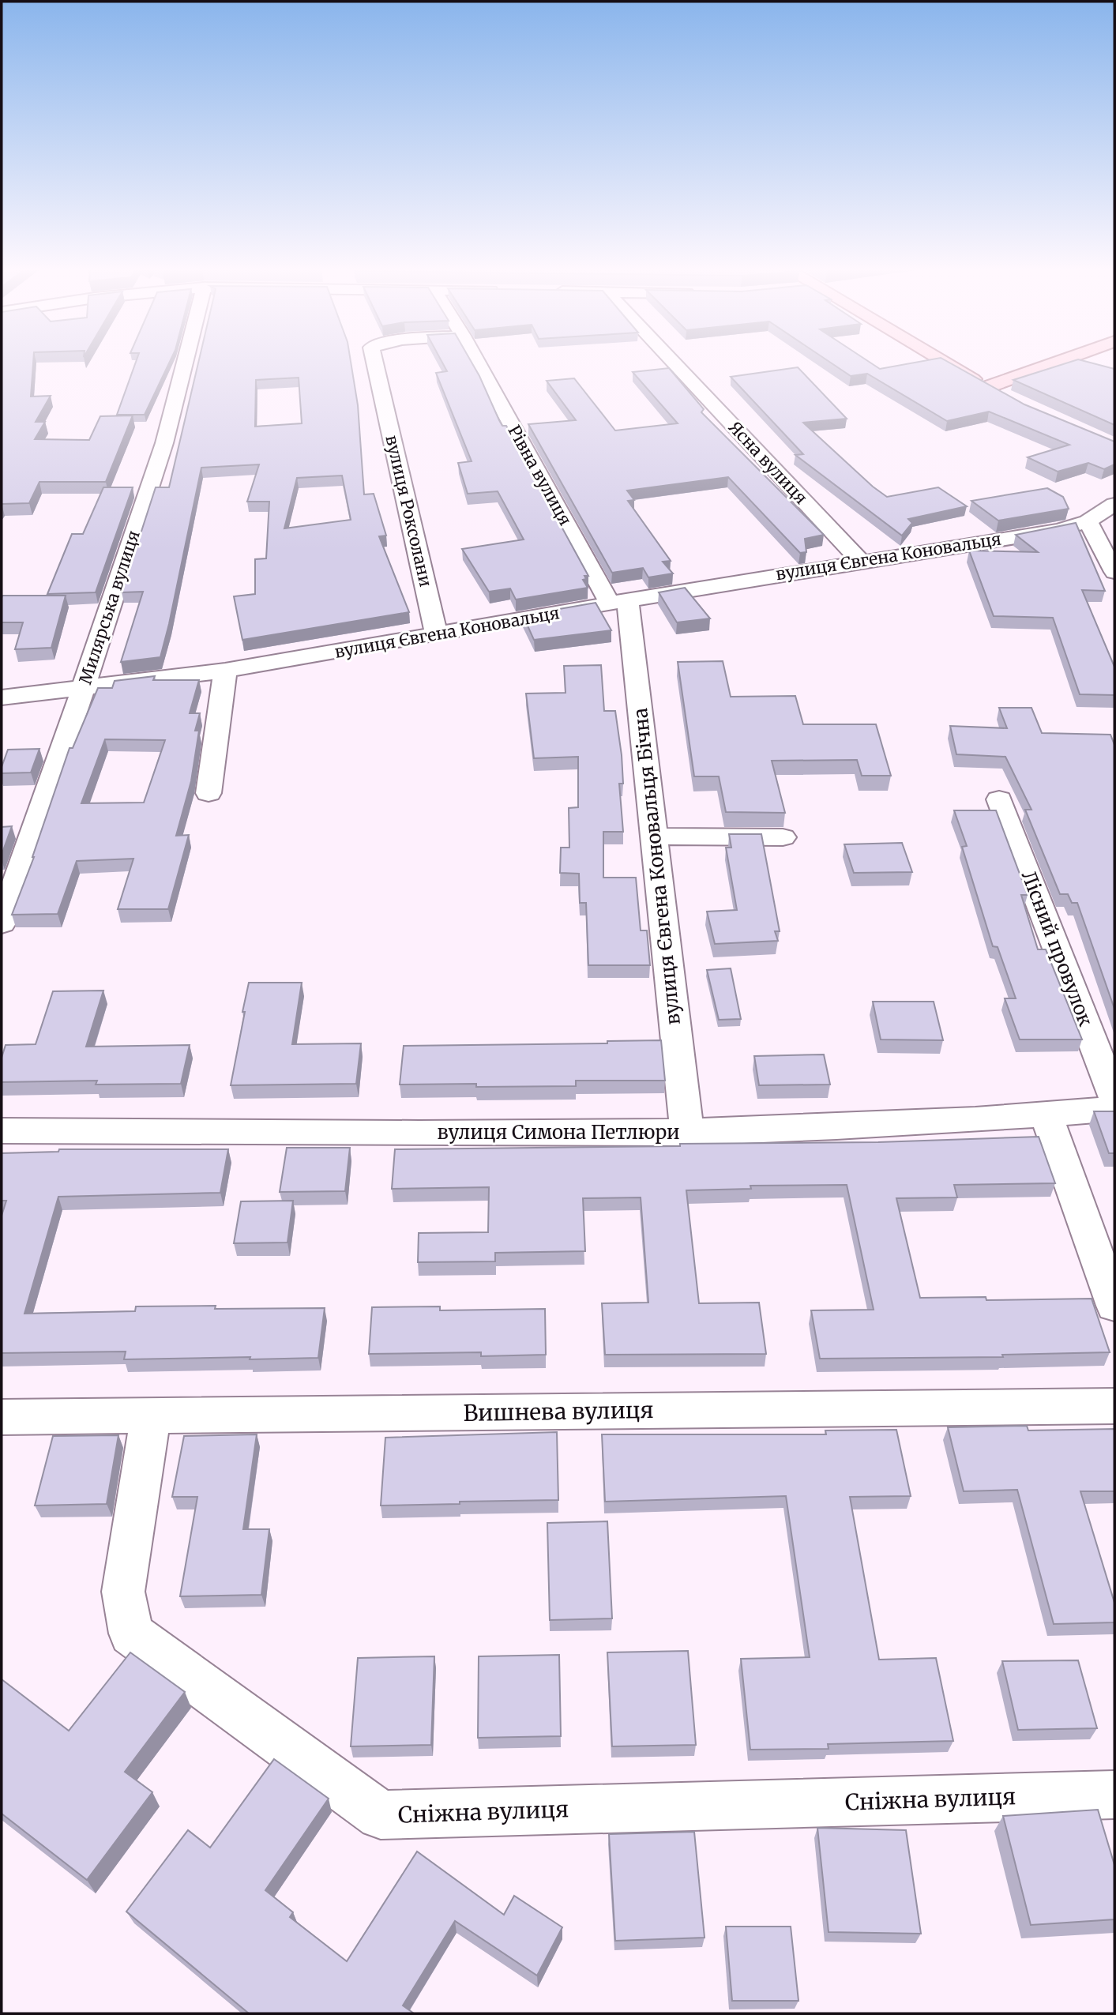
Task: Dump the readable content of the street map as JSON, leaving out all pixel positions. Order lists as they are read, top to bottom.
{
  "streets": {
    "street": [
      "Ясна вулиця",
      "Рівна вулиця",
      "вулиця Роксолани",
      "вулиця Євгена Коновальця",
      "Милярська вулиця",
      "вулиця Євгена Коновальця Бічна",
      "Лісний провулок",
      "вулиця Симона Петлюри",
      "Вишнева вулиця",
      "Сніжна вулиця"
    ]
  },
  "crossings": [
    ["Ясна вулиця", "вулиця Євгена Коновальця"],
    ["Рівна вулиця", "вулиця Євгена Коновальця"],
    ["Рівна вулиця", "вулиця Євгена Коновальця Бічна"],
    ["вулиця Роксолани", "вулиця Євгена Коновальця"],
    ["вулиця Євгена Коновальця", "Милярська вулиця"],
    ["вулиця Євгена Коновальця", "вулиця Євгена Коновальця Бічна"],
    ["вулиця Євгена Коновальця Бічна", "вулиця Симона Петлюри"],
    ["Вишнева вулиця", "Сніжна вулиця"]
  ]
}
